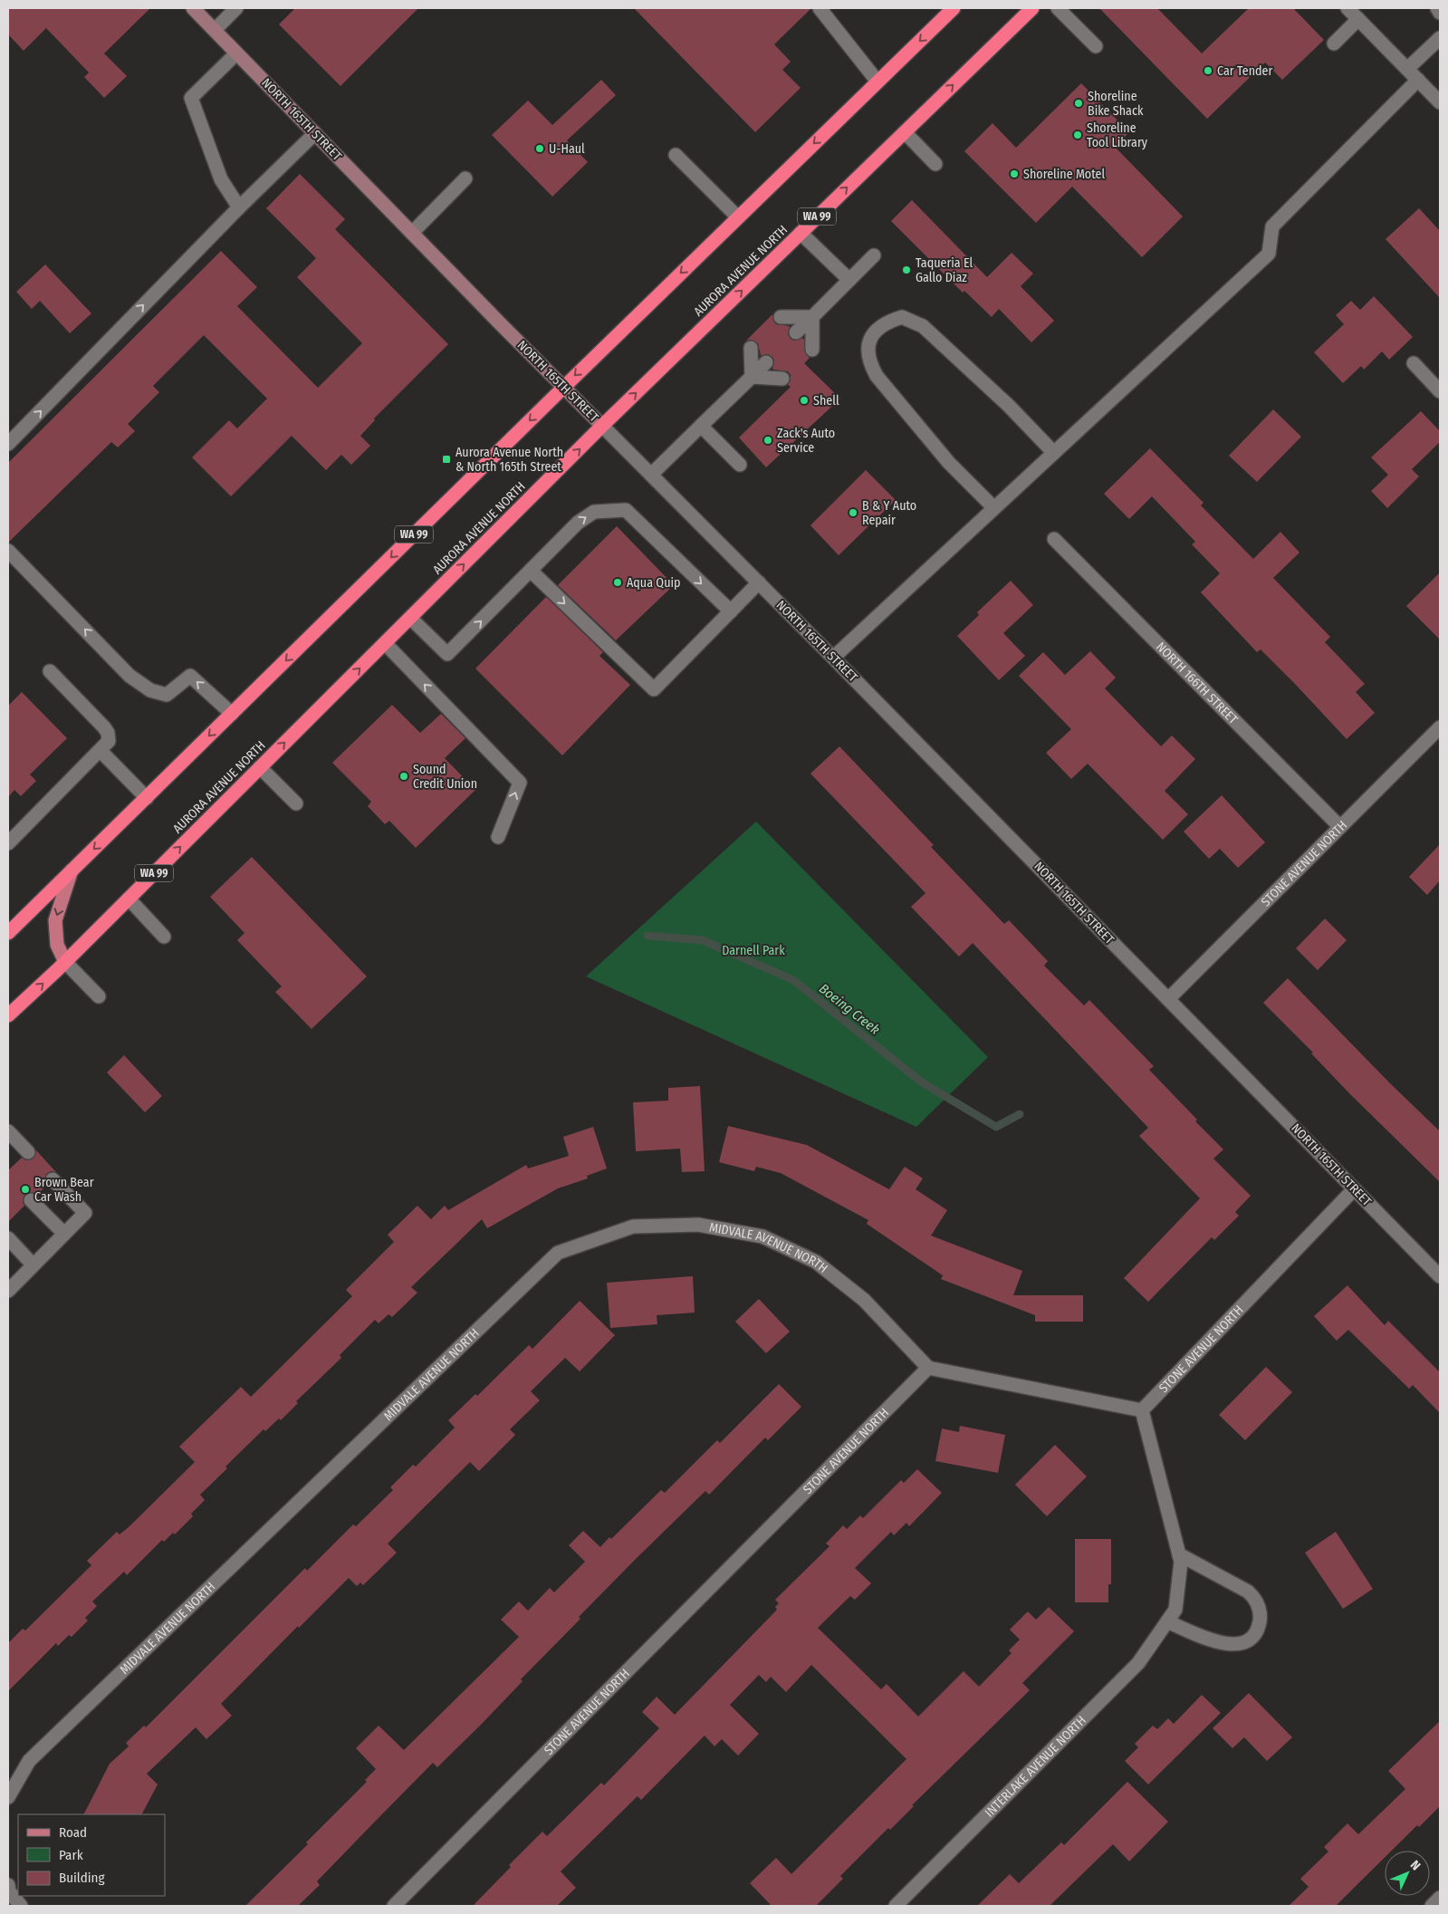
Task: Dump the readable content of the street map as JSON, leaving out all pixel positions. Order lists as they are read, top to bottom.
{
  "streets": {
    "highway": ["WA 99", "AURORA AVENUE NORTH"],
    "street": [
      "NORTH 165TH STREET",
      "NORTH 166TH STREET",
      "STONE AVENUE NORTH",
      "MIDVALE AVENUE NORTH",
      "INTERLAKE AVENUE NORTH"
    ]
  },
  "crossings": [
    ["NORTH 165TH STREET", "WA 99"],
    ["NORTH 165TH STREET", "AURORA AVENUE NORTH"],
    ["NORTH 165TH STREET", "STONE AVENUE NORTH"],
    ["NORTH 166TH STREET", "STONE AVENUE NORTH"],
    ["STONE AVENUE NORTH", "MIDVALE AVENUE NORTH"],
    ["STONE AVENUE NORTH", "INTERLAKE AVENUE NORTH"]
  ],
  "water": ["Boeing Creek"],
  "parks": ["Darnell Park"],
  "places": {
    "other": [
      "Car Tender",
      "Shoreline Bike Shack",
      "Shoreline Tool Library",
      "U-Haul",
      "Shoreline Motel",
      "Taqueria El Gallo Diaz",
      "Shell",
      "Zack's Auto Service",
      "B & Y Auto Repair",
      "Aqua Quip",
      "Sound Credit Union",
      "Brown Bear Car Wash"
    ],
    "transit": ["Aurora Avenue North & North 165th Street"]
  },
  "legend": ["Road", "Park", "Building"],
  "north": "top right"
}
